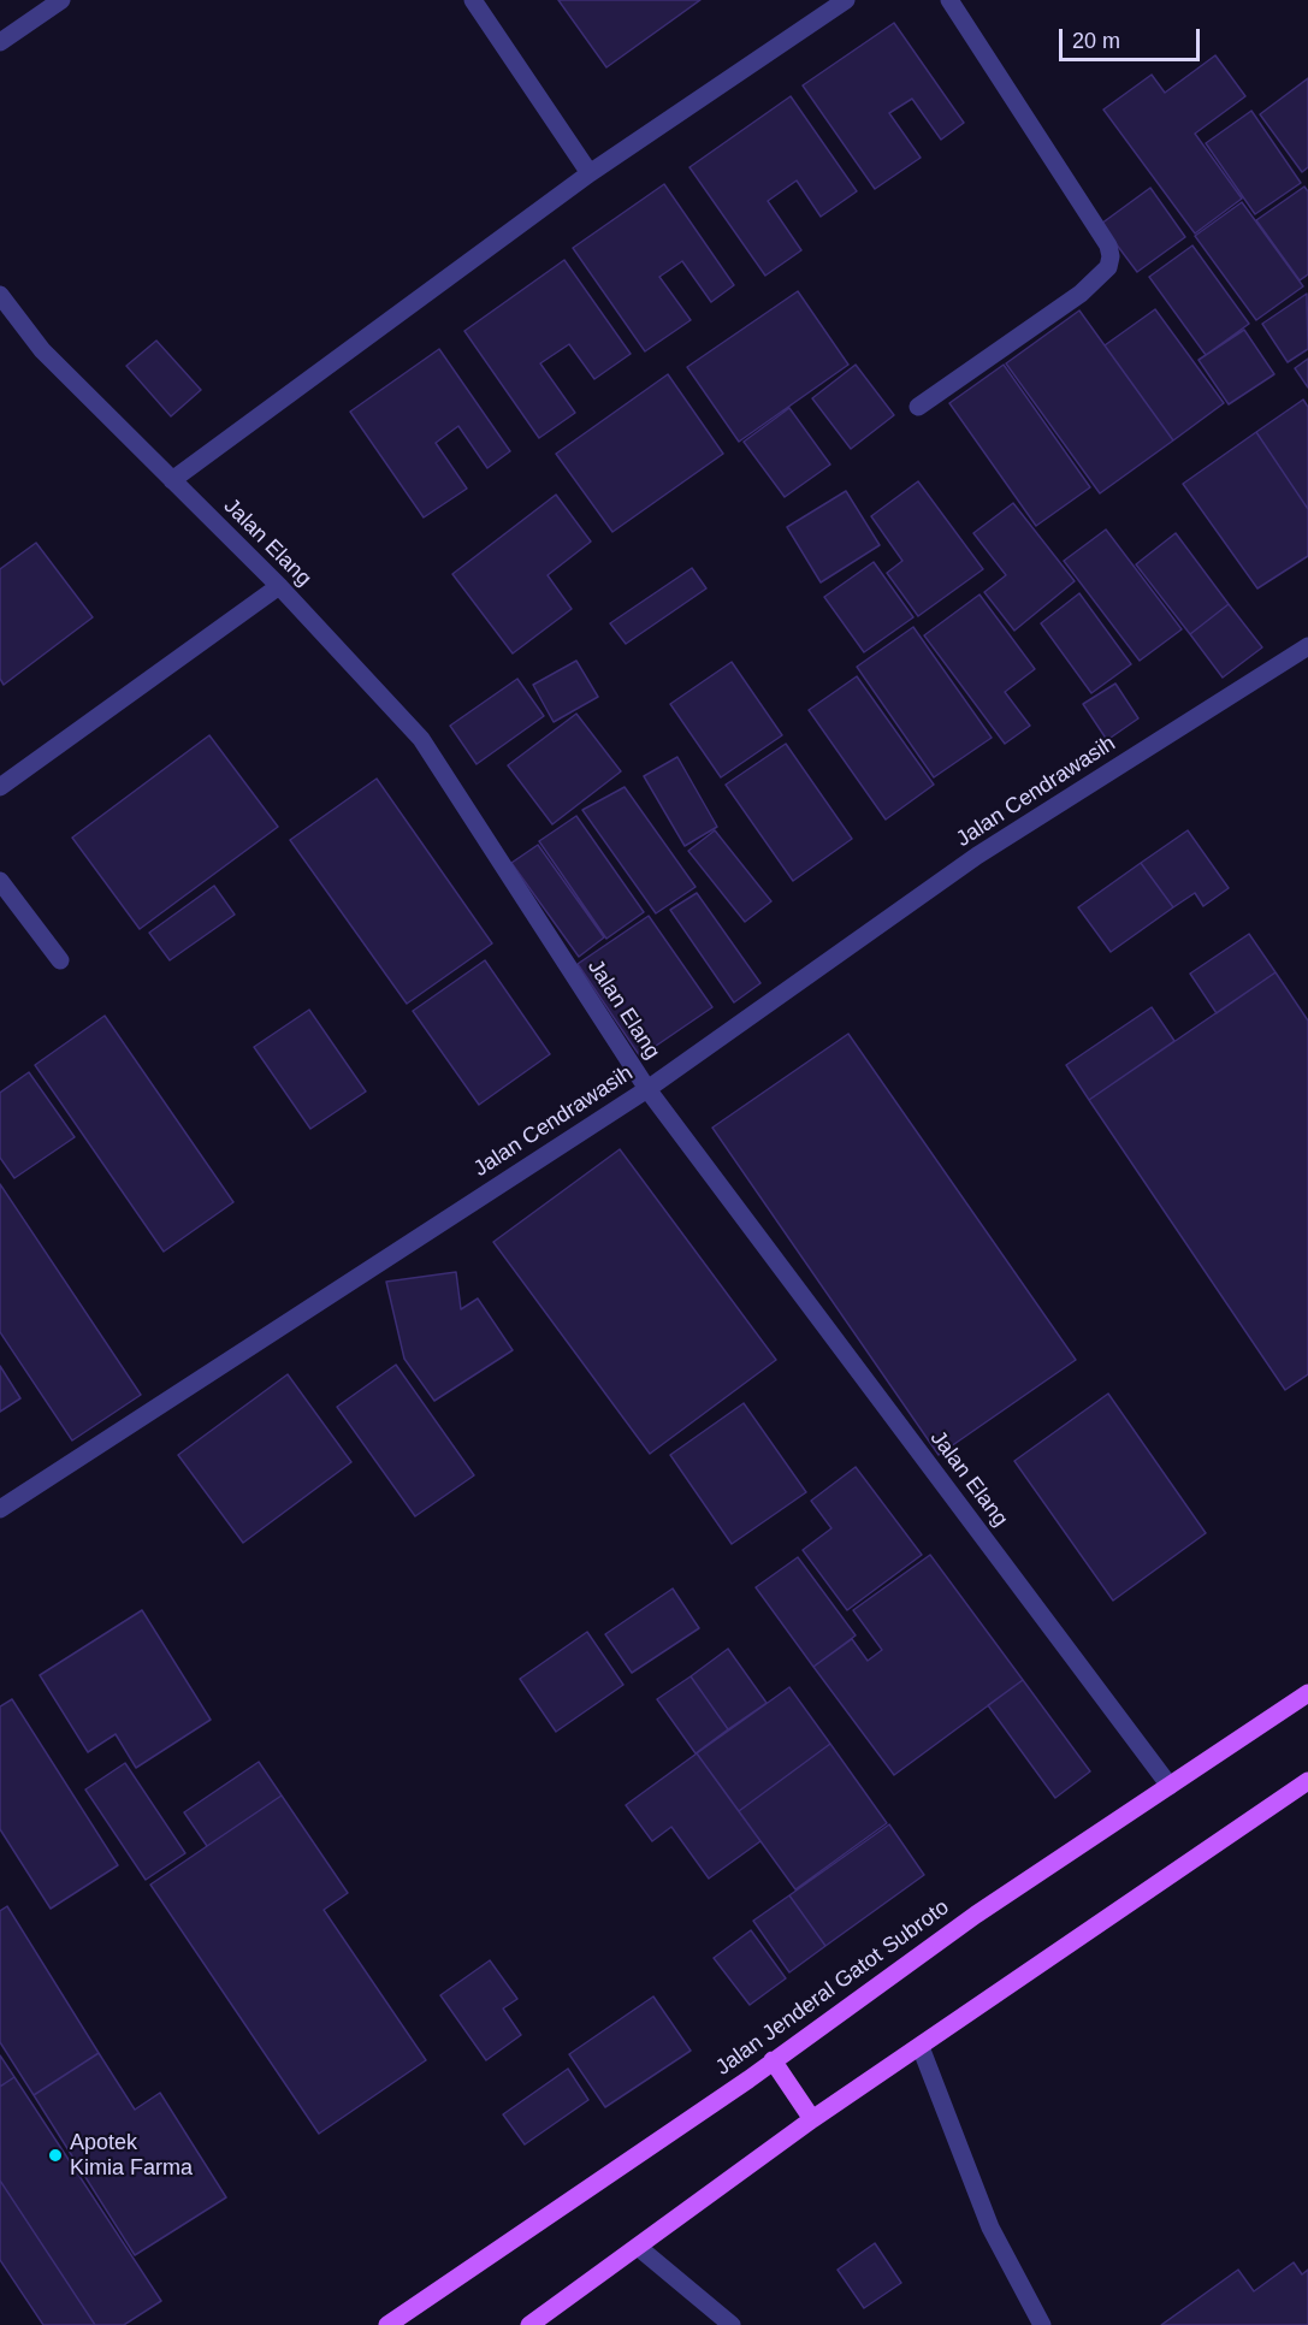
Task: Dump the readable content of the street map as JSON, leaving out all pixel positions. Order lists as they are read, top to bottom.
{
  "streets": {
    "main road": ["Jalan Jenderal Gatot Subroto"],
    "street": ["Jalan Elang", "Jalan Cendrawasih"]
  },
  "crossings": [
    ["Jalan Elang", "Jalan Cendrawasih"],
    ["Jalan Elang", "Jalan Jenderal Gatot Subroto"]
  ],
  "places": ["Apotek Kimia Farma"],
  "scale_bar": "20 m"
}
